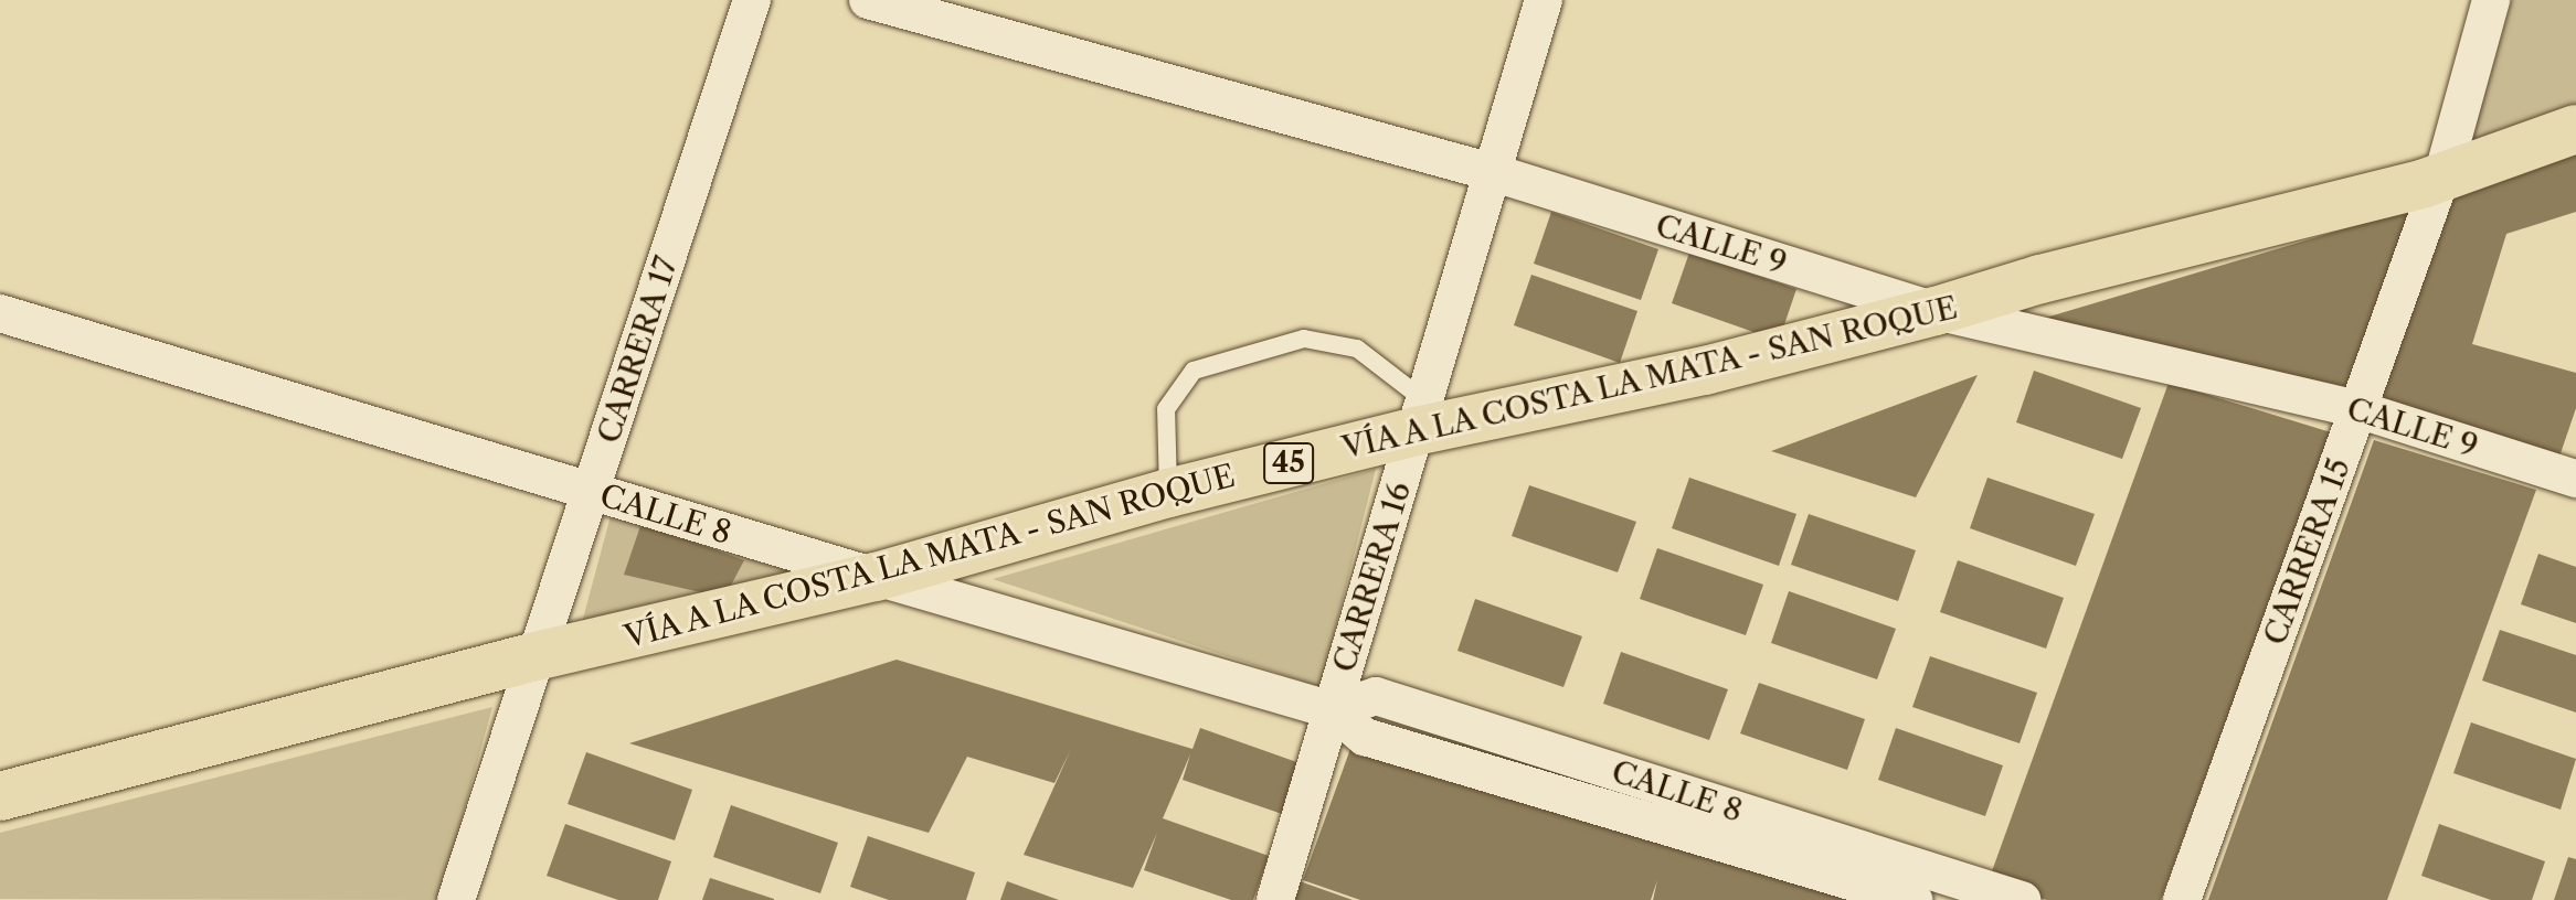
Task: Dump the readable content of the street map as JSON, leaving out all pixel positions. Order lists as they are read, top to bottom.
{
  "streets": {
    "highway": ["VÍA A LA COSTA LA MATA - SAN ROQUE", "45"],
    "street": [
      "CALLE 9",
      "CARRERA 17",
      "CALLE 8",
      "CARRERA 15",
      "CARRERA 16"
    ]
  },
  "crossings": [
    ["CALLE 9", "VÍA A LA COSTA LA MATA - SAN ROQUE"],
    ["CALLE 9", "CARRERA 15"],
    ["CALLE 9", "CARRERA 16"],
    ["CARRERA 17", "VÍA A LA COSTA LA MATA - SAN ROQUE"],
    ["CARRERA 17", "CALLE 8"],
    ["VÍA A LA COSTA LA MATA - SAN ROQUE", "CALLE 8"],
    ["VÍA A LA COSTA LA MATA - SAN ROQUE", "CARRERA 15"],
    ["VÍA A LA COSTA LA MATA - SAN ROQUE", "CARRERA 16"],
    ["CALLE 8", "CARRERA 16"]
  ]
}
